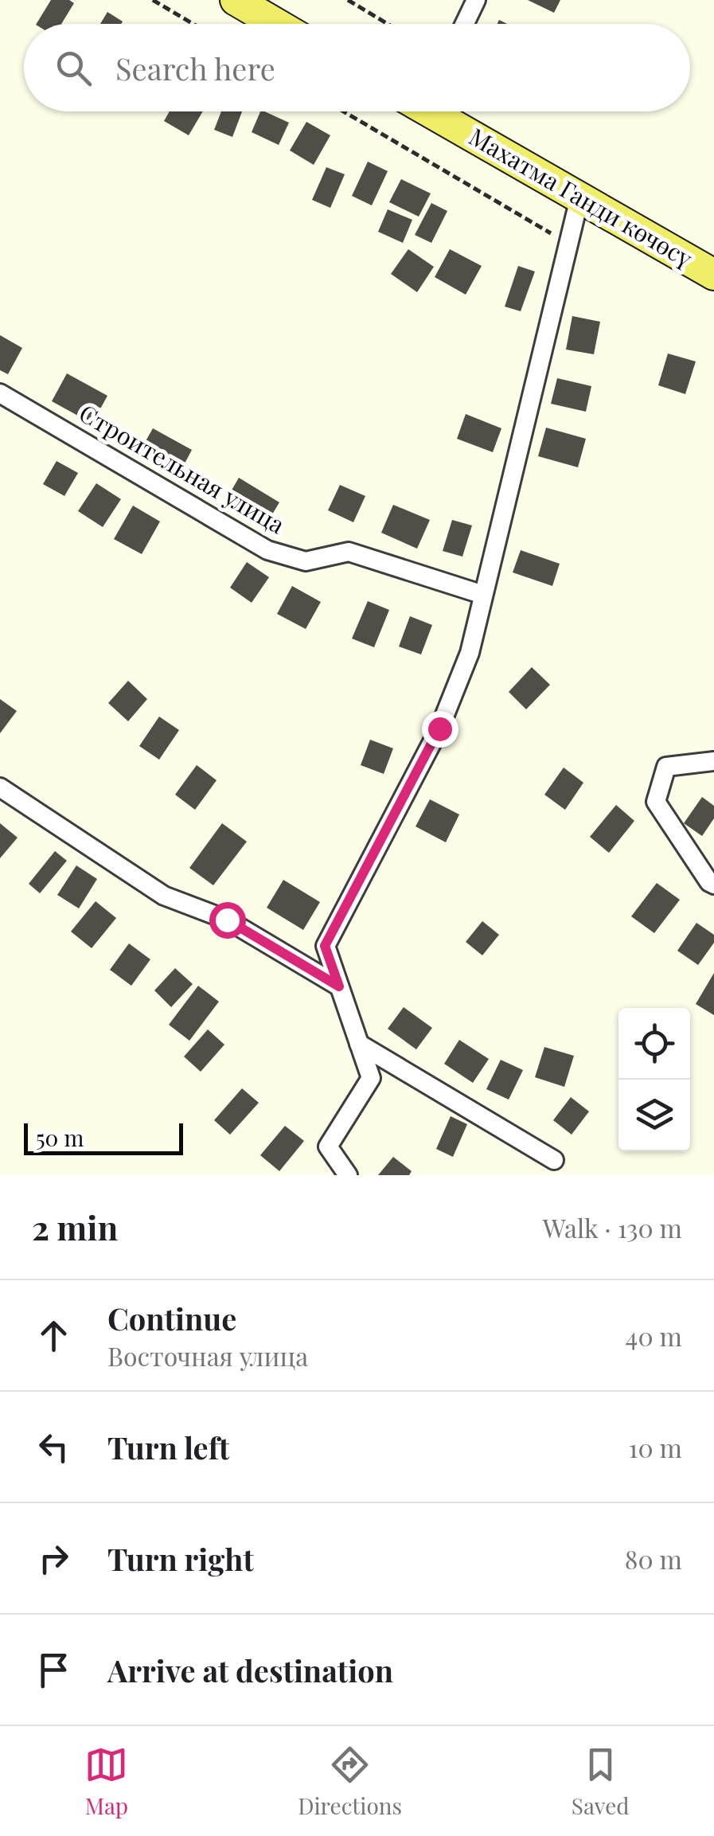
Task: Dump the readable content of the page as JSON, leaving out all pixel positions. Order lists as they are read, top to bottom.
{
  "streets": {
    "main road": ["Махатма Ганди көчөсү"],
    "street": ["Строительная улица"]
  },
  "scale_bar": "50 m",
  "page": {
    "search": "Search here",
    "scale": "50 m",
    "heading": ["2 min", "Walk · 130 m"],
    "list": [
      ["Continue", "Восточная улица", "40 m"],
      ["Turn left", "10 m"],
      ["Turn right", "80 m"],
      "Arrive at destination"
    ],
    "nav": ["Map", "Directions", "Saved"]
  }
}
